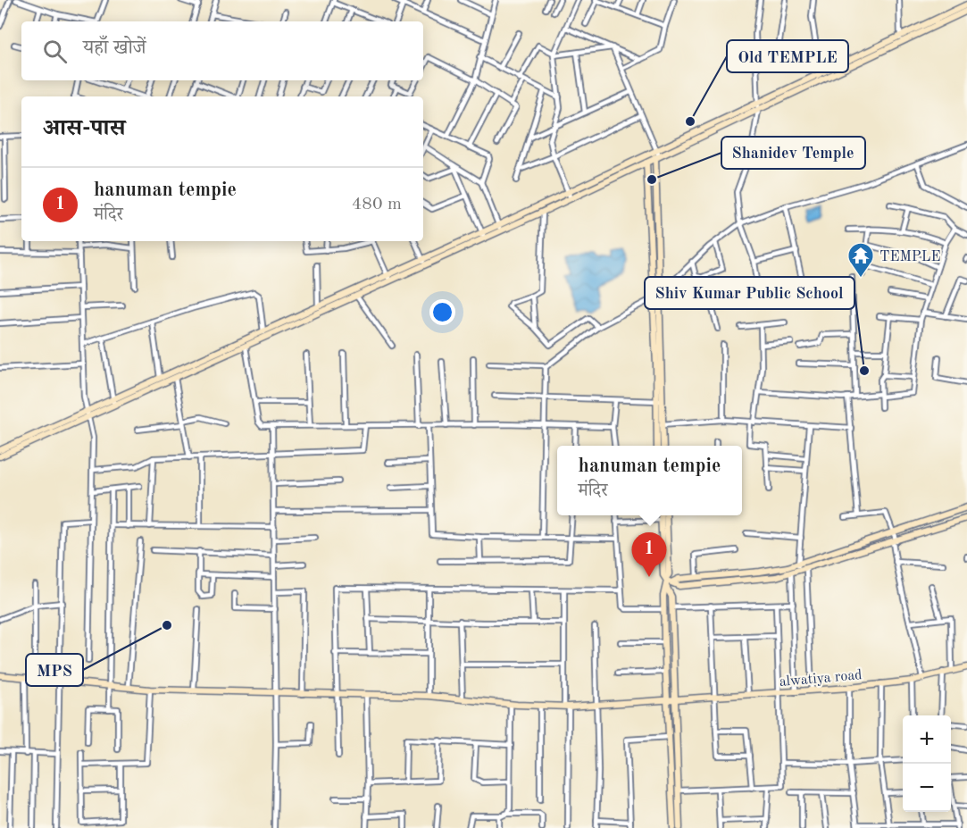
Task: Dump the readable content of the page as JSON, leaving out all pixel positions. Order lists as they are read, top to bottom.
{
  "streets": {
    "main road": ["alwatiya road"]
  },
  "places": {
    "other": [
      "Old TEMPLE",
      "Shanidev Temple",
      "Shiv Kumar Public School",
      "MPS"
    ],
    "temple": ["TEMPLE"]
  },
  "page": {
    "search": "यहाँ खोजें",
    "heading": "आस-पास",
    "list": [
      {
        "mark": "1",
        "name": "hanuman tempie",
        "note": "मंदिर",
        "value": "480 m"
      }
    ],
    "popup": ["hanuman tempie", "मंदिर"],
    "pins": "1",
    "map_buttons": ["+", "−"]
  }
}
